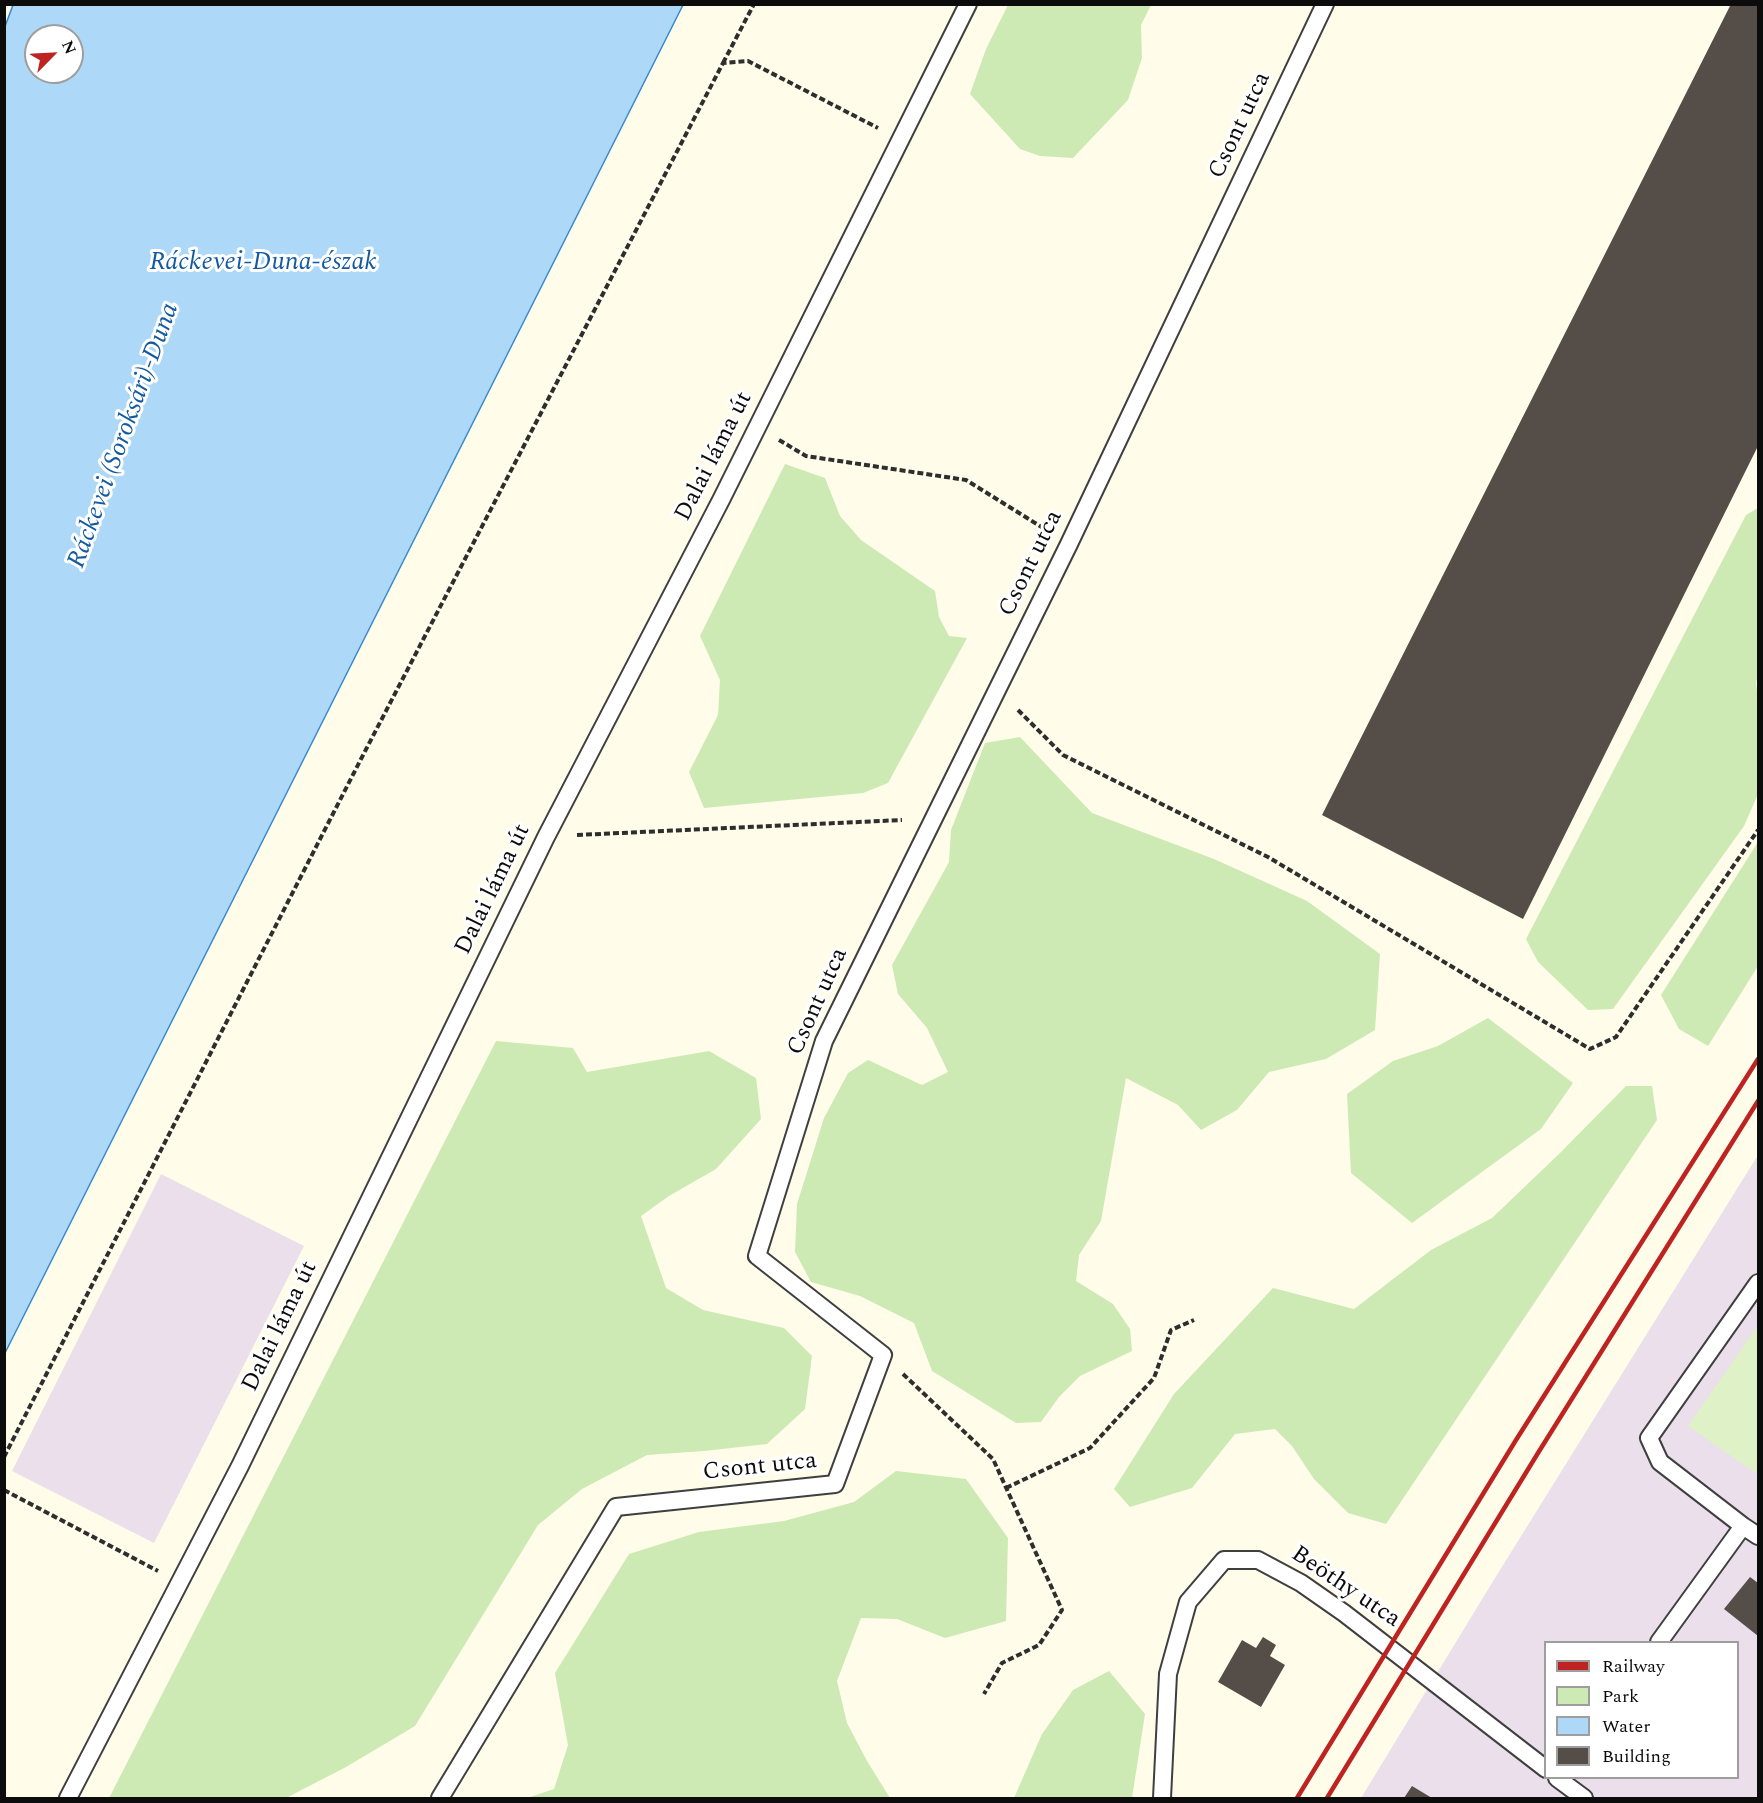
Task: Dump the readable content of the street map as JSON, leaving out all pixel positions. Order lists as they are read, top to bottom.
{
  "streets": {
    "lane": ["Csont utca", "Dalai láma út", "Beöthy utca"]
  },
  "water": ["Ráckevei-Duna-észak", "Ráckevei (Soroksári)-Duna"],
  "legend": [
    "Railway",
    "Park",
    "Water",
    "Building"
  ],
  "north": "top right"
}
